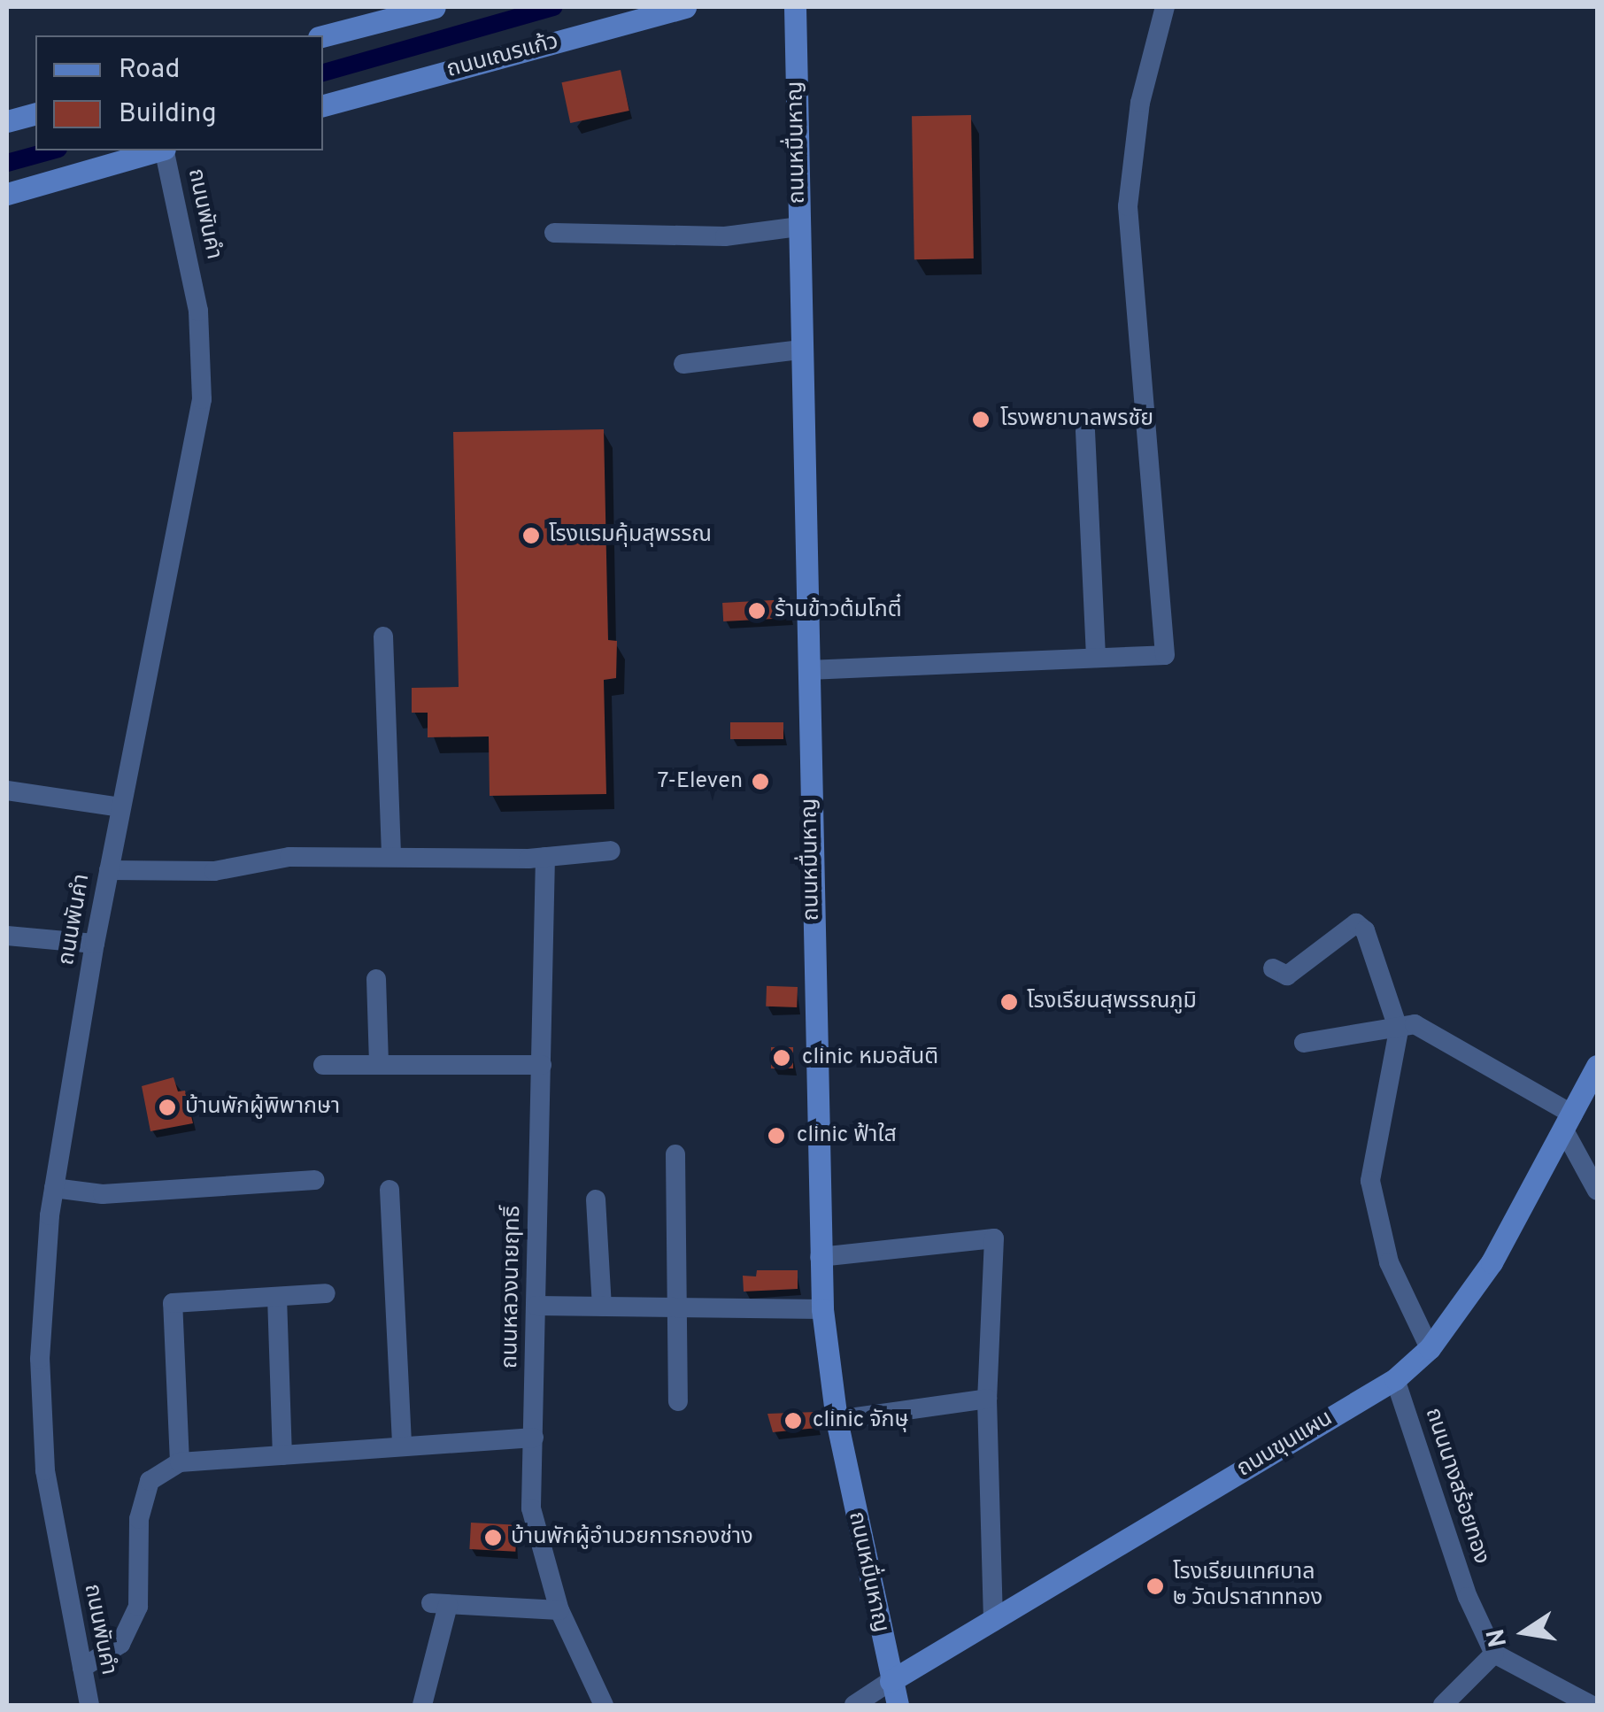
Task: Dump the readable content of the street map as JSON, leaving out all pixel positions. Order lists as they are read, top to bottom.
{
  "streets": {
    "main road": ["ถนนเณรแก้ว", "ถนนหมื่นหาญ", "ถนนขุนแผน"],
    "street": ["ถนนพันคำ", "ถนนหลวงนายฤทธิ์", "ถนนนางสร้อยทอง"]
  },
  "crossings": [
    ["ถนนหมื่นหาญ", "ถนนขุนแผน"],
    ["ถนนขุนแผน", "ถนนนางสร้อยทอง"]
  ],
  "places": [
    "โรงพยาบาลพรชัย",
    "โรงแรมคุ้มสุพรรณ",
    "ร้านข้าวต้มโกตี๋",
    "7-Eleven",
    "โรงเรียนสุพรรณภูมิ",
    "clinic หมอสันติ",
    "บ้านพักผู้พิพากษา",
    "clinic ฟ้าใส",
    "clinic จักษุ",
    "บ้านพักผู้อำนวยการกองช่าง",
    "โรงเรียนเทศบาล ๒ วัดปราสาททอง"
  ],
  "legend": ["Road", "Building"],
  "north": "left"
}
